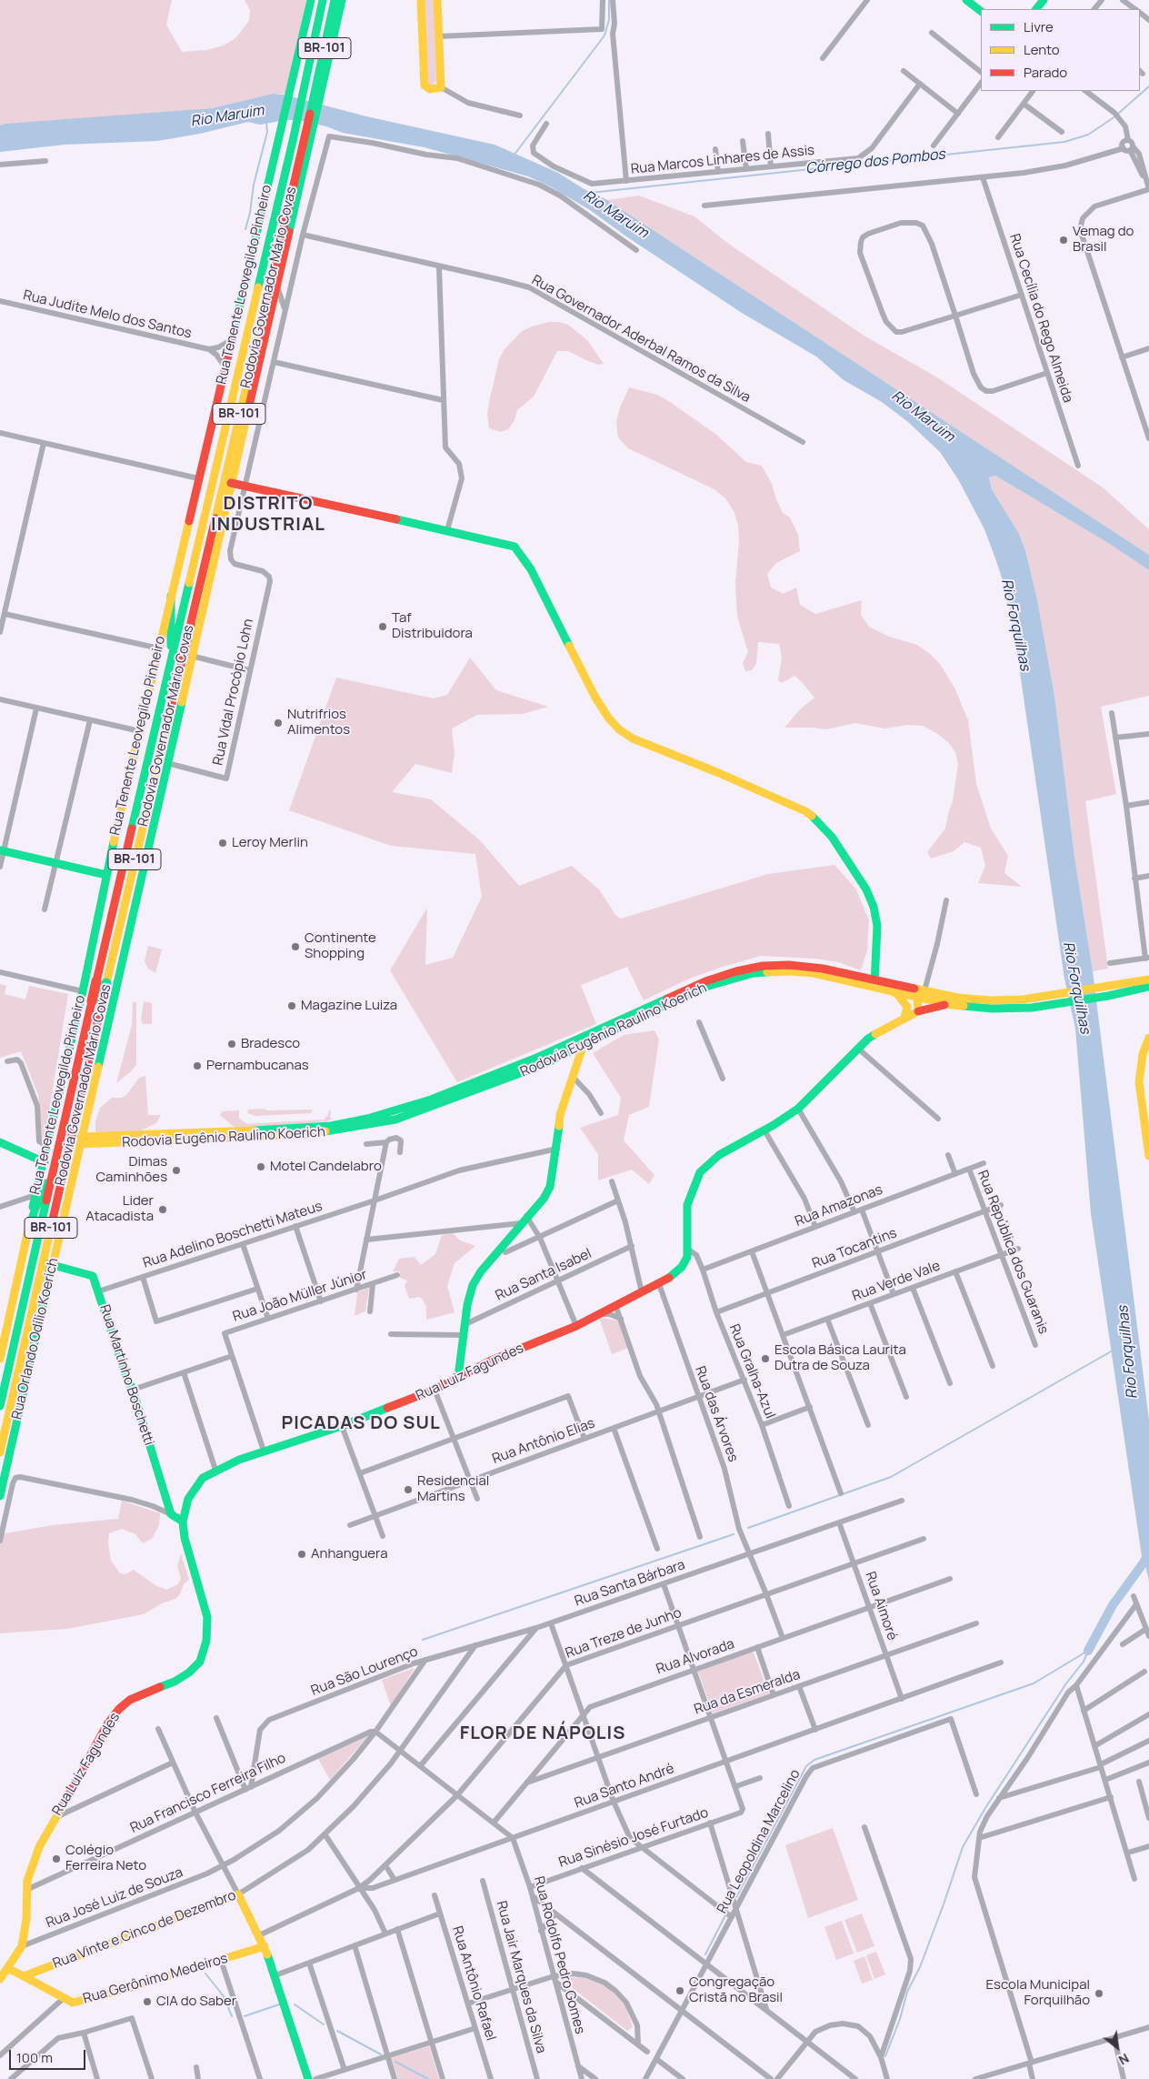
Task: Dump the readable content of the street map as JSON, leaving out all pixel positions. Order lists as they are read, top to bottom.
{
  "streets": {
    "main road": [
      "BR-101",
      "Rua Tenente Leovegildo Pinheiro",
      "Rodovia Governador Mário Covas",
      "Rodovia Eugênio Raulino Koerich",
      "Rua Orlando Odílio Koerich",
      "Rua Luiz Fagundes",
      "Rua Martinho Boschetti",
      "Rua Vinte e Cinco de Dezembro",
      "Rua Gerônimo Medeiros"
    ],
    "street": [
      "Rua Marcos Linhares de Assis",
      "Rua Judite Melo dos Santos",
      "Rua Cecília do Rego Almeida",
      "Rua Governador Aderbal Ramos da Silva",
      "Rua Vidal Procópio Lohn",
      "Rua Amazonas",
      "Rua Adelino Boschetti Mateus",
      "Rua Tocantins",
      "Rua República dos Guaranis",
      "Rua Santa Isabel",
      "Rua Verde Vale",
      "Rua João Müller Júnior",
      "Rua Gralha-Azul",
      "Rua das Árvores",
      "Rua Antônio Elias",
      "Rua Santa Bárbara",
      "Rua Aimoré",
      "Rua Treze de Junho",
      "Rua Alvorada",
      "Rua São Lourenço",
      "Rua da Esmeralda",
      "Rua Santo André",
      "Rua Francisco Ferreira Filho",
      "Rua Sinésio José Furtado",
      "Rua Leopoldina Marcelino",
      "Rua José Luiz de Souza",
      "Rua Rodolfo Pedro Gomes",
      "Rua Jair Marques da Silva",
      "Rua Antônio Rafael"
    ]
  },
  "crossings": [
    ["Rua Tenente Leovegildo Pinheiro", "Rodovia Governador Mário Covas"],
    ["Rodovia Governador Mário Covas", "Rua Orlando Odílio Koerich"],
    ["Rua Vidal Procópio Lohn", "Rua Orlando Odílio Koerich"],
    ["Rodovia Eugênio Raulino Koerich", "Rua Orlando Odílio Koerich"],
    ["Rodovia Eugênio Raulino Koerich", "Rua Luiz Fagundes"],
    ["Rua Amazonas", "Rua República dos Guaranis"],
    ["Rua Amazonas", "Rua Gralha-Azul"],
    ["Rua Adelino Boschetti Mateus", "Rua Martinho Boschetti"],
    ["Rua Tocantins", "Rua República dos Guaranis"],
    ["Rua Tocantins", "Rua Gralha-Azul"],
    ["Rua República dos Guaranis", "Rua Verde Vale"],
    ["Rua João Müller Júnior", "Rua Luiz Fagundes"],
    ["Rua Orlando Odílio Koerich", "Rua Martinho Boschetti"],
    ["Rua Gralha-Azul", "Rua Luiz Fagundes"],
    ["Rua Gralha-Azul", "Rua Antônio Elias"],
    ["Rua Luiz Fagundes", "Rua das Árvores"],
    ["Rua Luiz Fagundes", "Rua Francisco Ferreira Filho"],
    ["Rua Luiz Fagundes", "Rua José Luiz de Souza"],
    ["Rua das Árvores", "Rua Antônio Elias"],
    ["Rua das Árvores", "Rua Santa Bárbara"],
    ["Rua das Árvores", "Rua Treze de Junho"],
    ["Rua das Árvores", "Rua Alvorada"],
    ["Rua Santa Bárbara", "Rua Aimoré"],
    ["Rua Santa Bárbara", "Rua São Lourenço"],
    ["Rua Aimoré", "Rua Treze de Junho"],
    ["Rua Aimoré", "Rua Alvorada"],
    ["Rua Aimoré", "Rua da Esmeralda"],
    ["Rua Aimoré", "Rua Santo André"],
    ["Rua Treze de Junho", "Rua Santo André"],
    ["Rua Alvorada", "Rua da Esmeralda"],
    ["Rua São Lourenço", "Rua Francisco Ferreira Filho"],
    ["Rua São Lourenço", "Rua José Luiz de Souza"],
    ["Rua São Lourenço", "Rua Vinte e Cinco de Dezembro"],
    ["Rua Santo André", "Rua Rodolfo Pedro Gomes"],
    ["Rua Francisco Ferreira Filho", "Rua José Luiz de Souza"],
    ["Rua Sinésio José Furtado", "Rua Rodolfo Pedro Gomes"],
    ["Rua Vinte e Cinco de Dezembro", "Rua Gerônimo Medeiros"]
  ],
  "districts": ["DISTRITO INDUSTRIAL", "PICADAS DO SUL", "FLOR DE NÁPOLIS"],
  "water": ["Rio Maruim", "Córrego dos Pombos", "Rio Forquilhas"],
  "places": [
    "Vemag do Brasil",
    "Taf Distribuidora",
    "Nutrifrios Alimentos",
    "Leroy Merlin",
    "Continente Shopping",
    "Magazine Luiza",
    "Bradesco",
    "Pernambucanas",
    "Motel Candelabro",
    "Dimas Caminhões",
    "Lider Atacadista",
    "Escola Básica Laurita Dutra de Souza",
    "Residencial Martins",
    "Anhanguera",
    "Colégio Ferreira Neto",
    "Congregação Cristã no Brasil",
    "Escola Municipal Forquilhão",
    "CIA do Saber"
  ],
  "legend": ["Livre", "Lento", "Parado"],
  "scale_bar": "100 m",
  "north": "bottom right"
}
